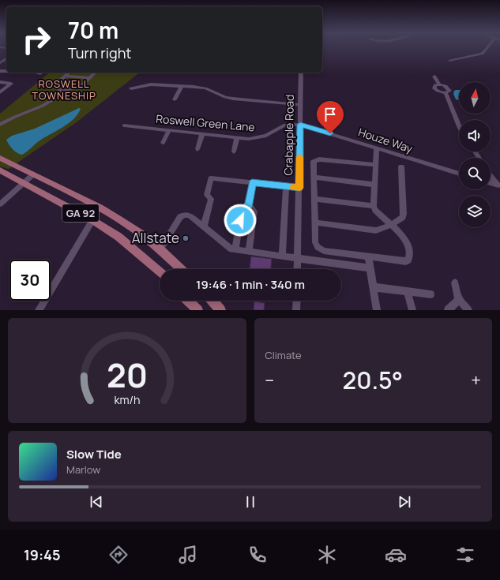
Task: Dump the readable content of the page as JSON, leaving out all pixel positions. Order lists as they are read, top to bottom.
{
  "streets": {
    "main road": ["GA 92"],
    "street": ["Roswell Green Lane", "Crabapple Road", "Houze Way"]
  },
  "crossings": [
    ["Roswell Green Lane", "Crabapple Road"],
    ["Roswell Green Lane", "Houze Way"],
    ["Crabapple Road", "Houze Way"]
  ],
  "districts": ["ROSWELL TOWNESHIP"],
  "places": ["Allstate"],
  "north": "top",
  "page": {
    "turn": ["70 m", "Turn right"],
    "limit": "30",
    "trip": "19:46 · 1 min · 340 m",
    "tile": "Climate",
    "heat": ["−", "20.5°", "+"],
    "song": ["Slow Tide", "Marlow"],
    "tabs": "19:45",
    "gauge": ["20", "km/h"]
  }
}
